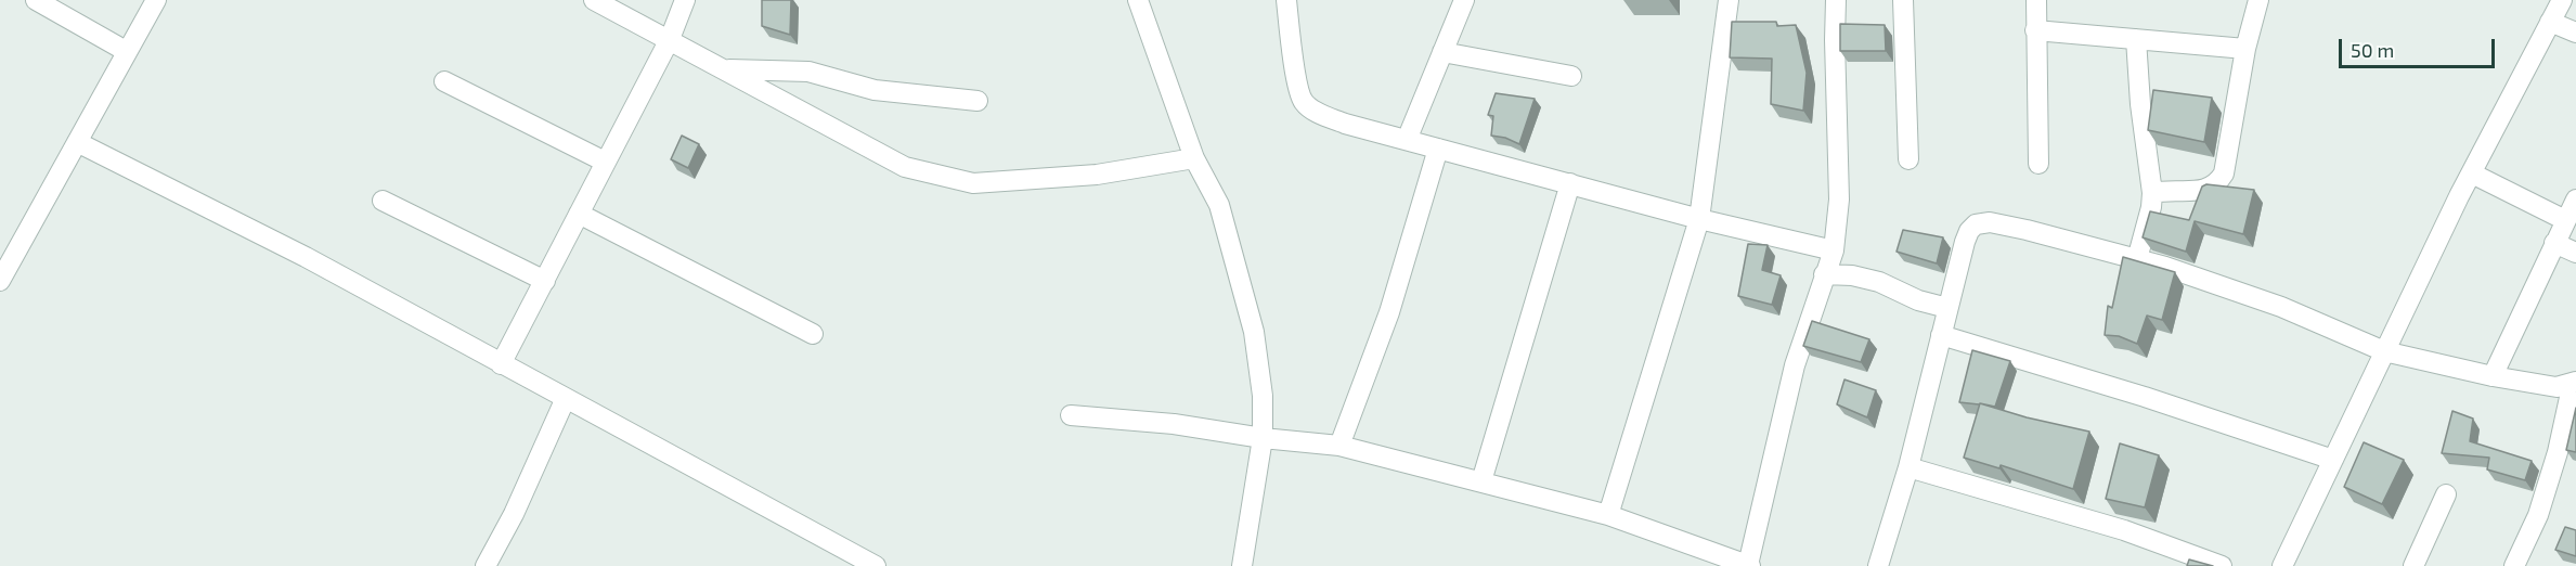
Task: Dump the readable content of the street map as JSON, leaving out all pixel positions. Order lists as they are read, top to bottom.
{
  "scale_bar": "50 m"
}
